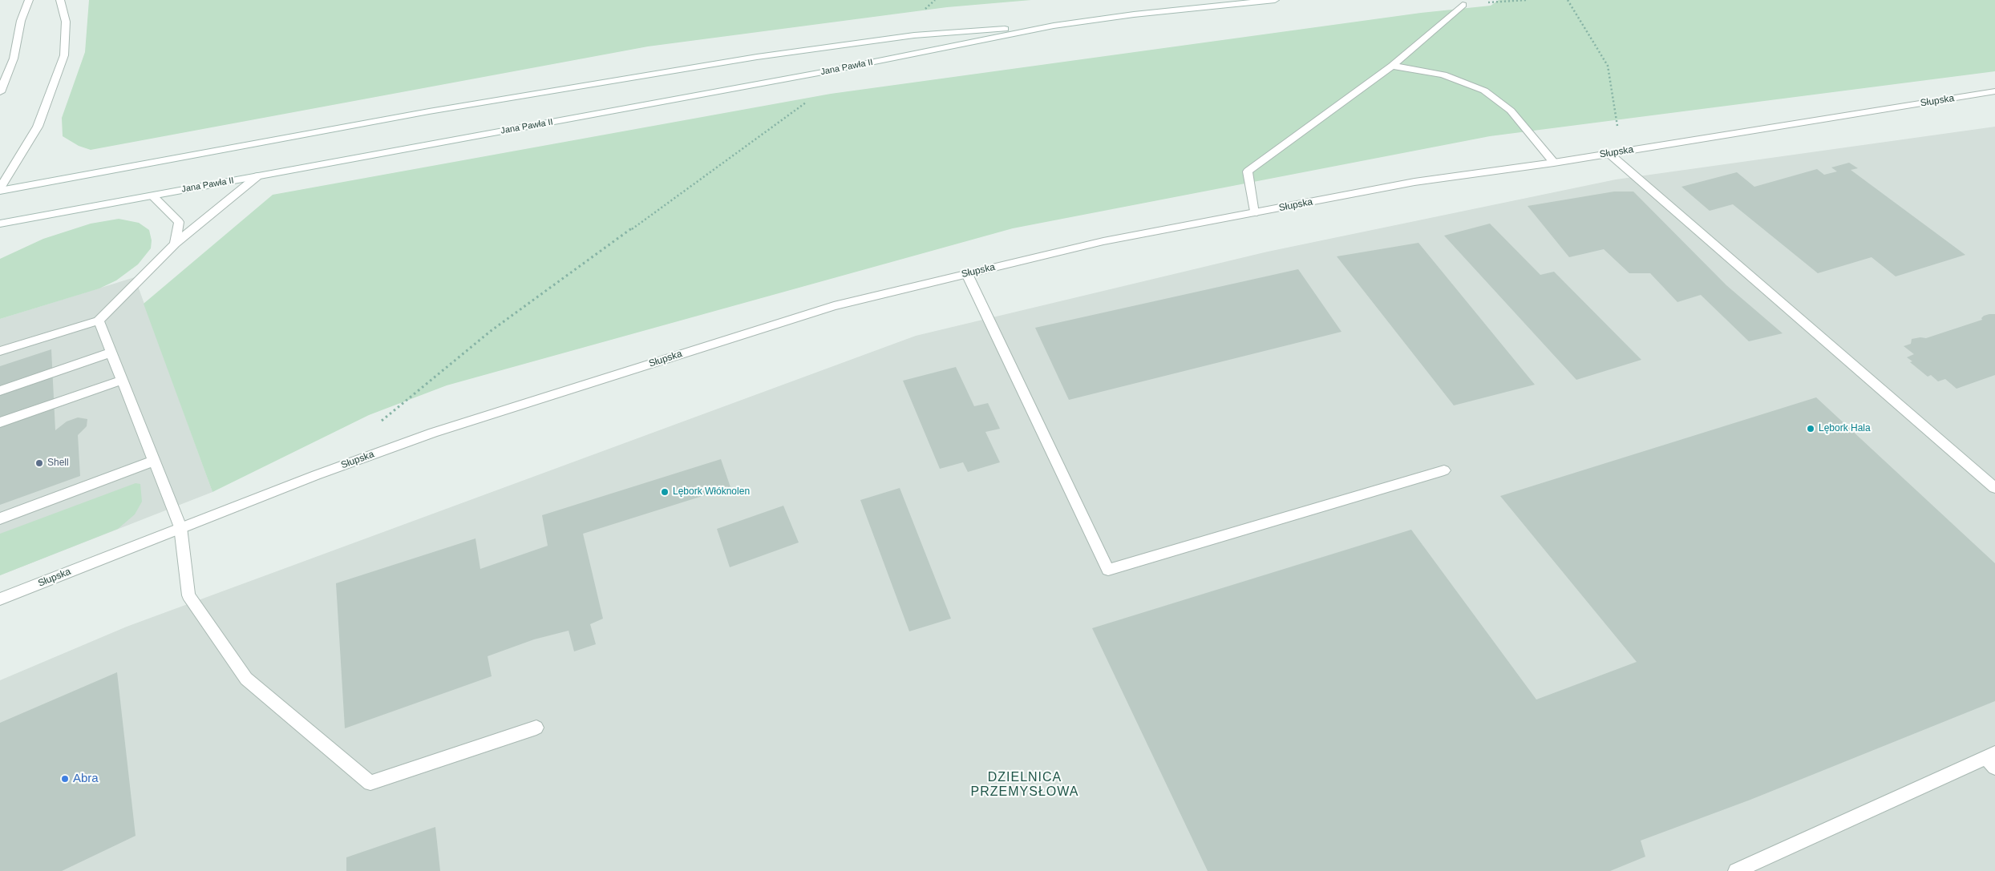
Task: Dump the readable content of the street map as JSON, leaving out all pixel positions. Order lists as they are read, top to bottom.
{
  "streets": {
    "street": ["Jana Pawła II", "Słupska"]
  },
  "districts": ["DZIELNICA PRZEMYSŁOWA"],
  "places": [
    "Lębork Hala",
    "Shell",
    "Lębork Włóknolen",
    "Abra"
  ]
}
